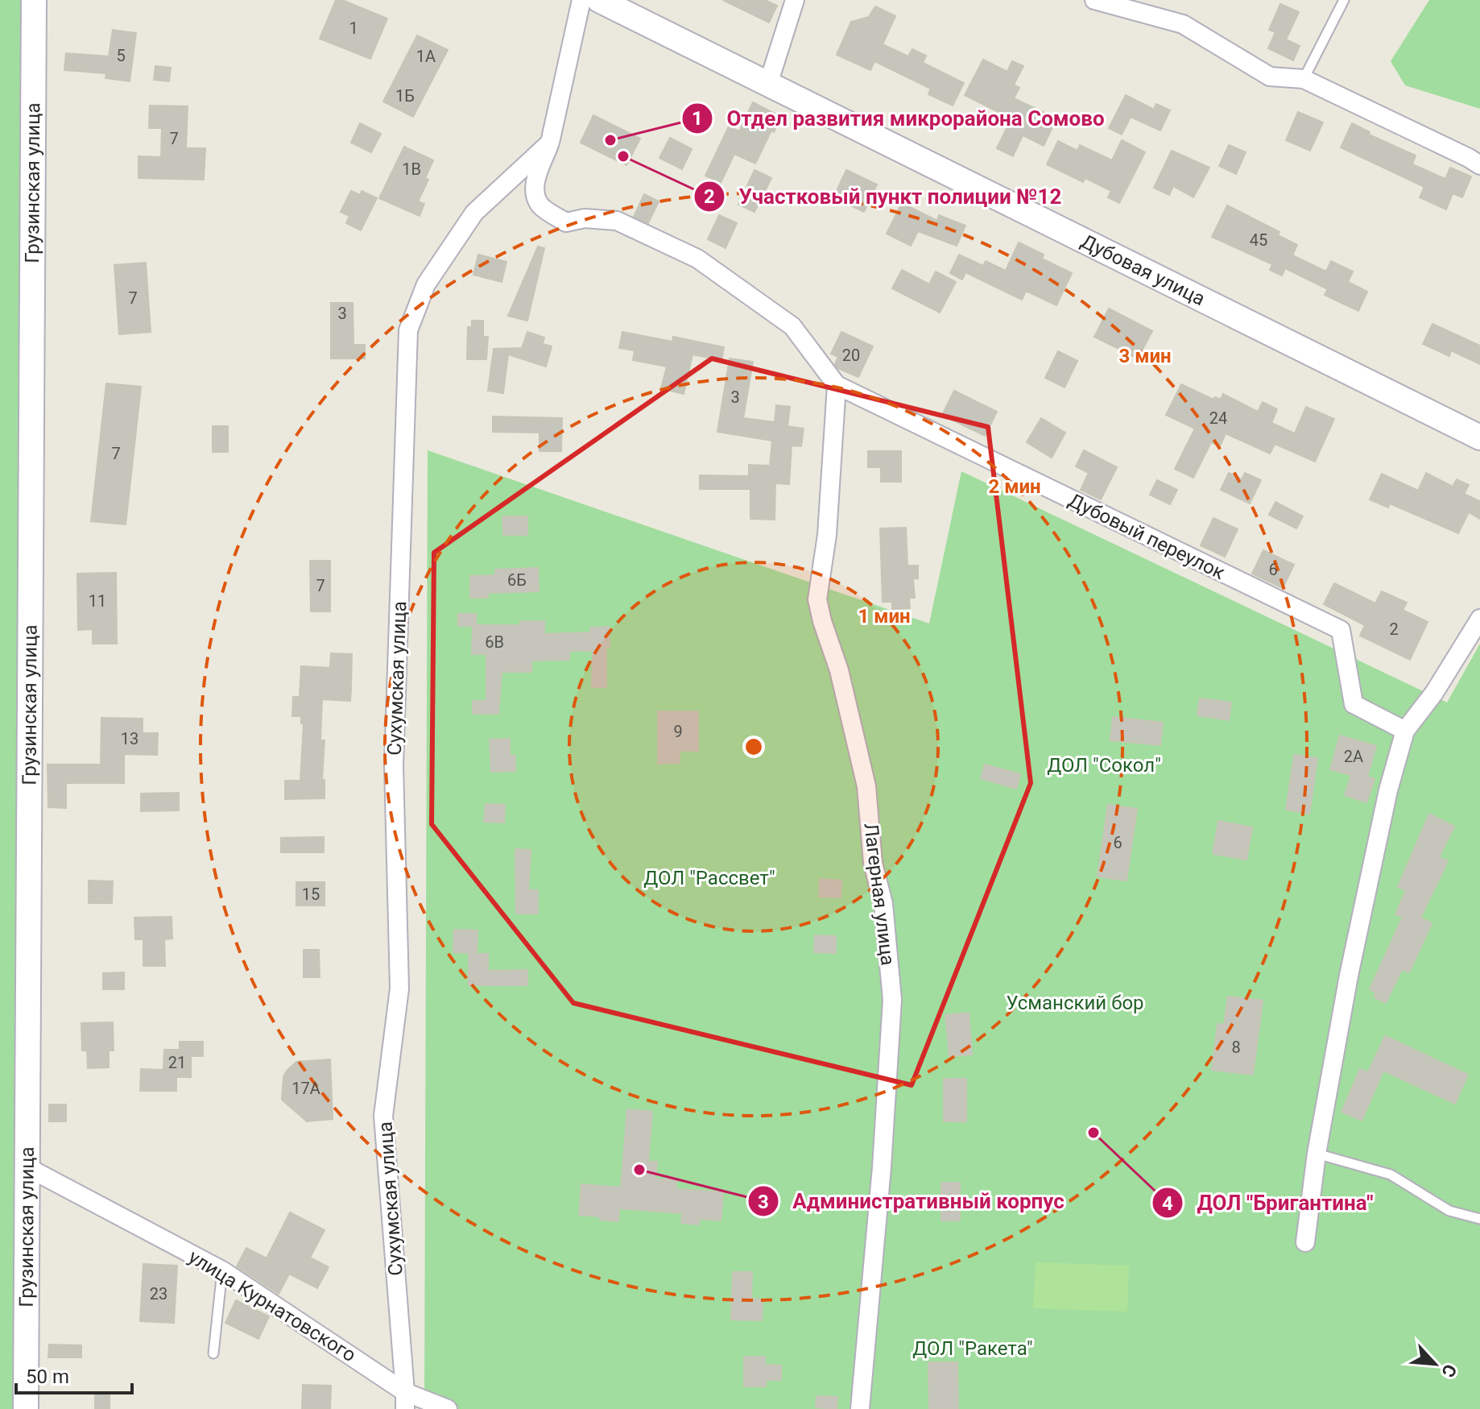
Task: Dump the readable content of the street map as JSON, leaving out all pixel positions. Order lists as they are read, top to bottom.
{
  "streets": {
    "street": [
      "Грузинская улица",
      "Дубовая улица",
      "Дубовый переулок",
      "Сухумская улица",
      "Лагерная улица",
      "улица Курнатовского"
    ]
  },
  "crossings": [
    ["Грузинская улица", "улица Курнатовского"],
    ["Дубовый переулок", "Сухумская улица"],
    ["Дубовый переулок", "Лагерная улица"],
    ["Сухумская улица", "улица Курнатовского"]
  ],
  "parks": [
    "ДОЛ \"Сокол\"",
    "ДОЛ \"Рассвет\"",
    "Усманский бор",
    "ДОЛ \"Ракета\""
  ],
  "places": [
    "Отдел развития микрорайона Сомово",
    "Участковый пункт полиции №12",
    "ДОЛ \"Бригантина\"",
    "Административный корпус"
  ],
  "house_numbers": [
    "1",
    "5",
    "1А",
    "1Б",
    "7",
    "1В",
    "45",
    "7",
    "3",
    "20",
    "3",
    "24",
    "7",
    "6",
    "6Б",
    "7",
    "11",
    "2",
    "6В",
    "9",
    "13",
    "2А",
    "6",
    "15",
    "8",
    "21",
    "17А",
    "23"
  ],
  "scale_bar": "50 m",
  "north": "bottom right",
  "rings": ["3 мин", "2 мин", "1 мин"]
}
